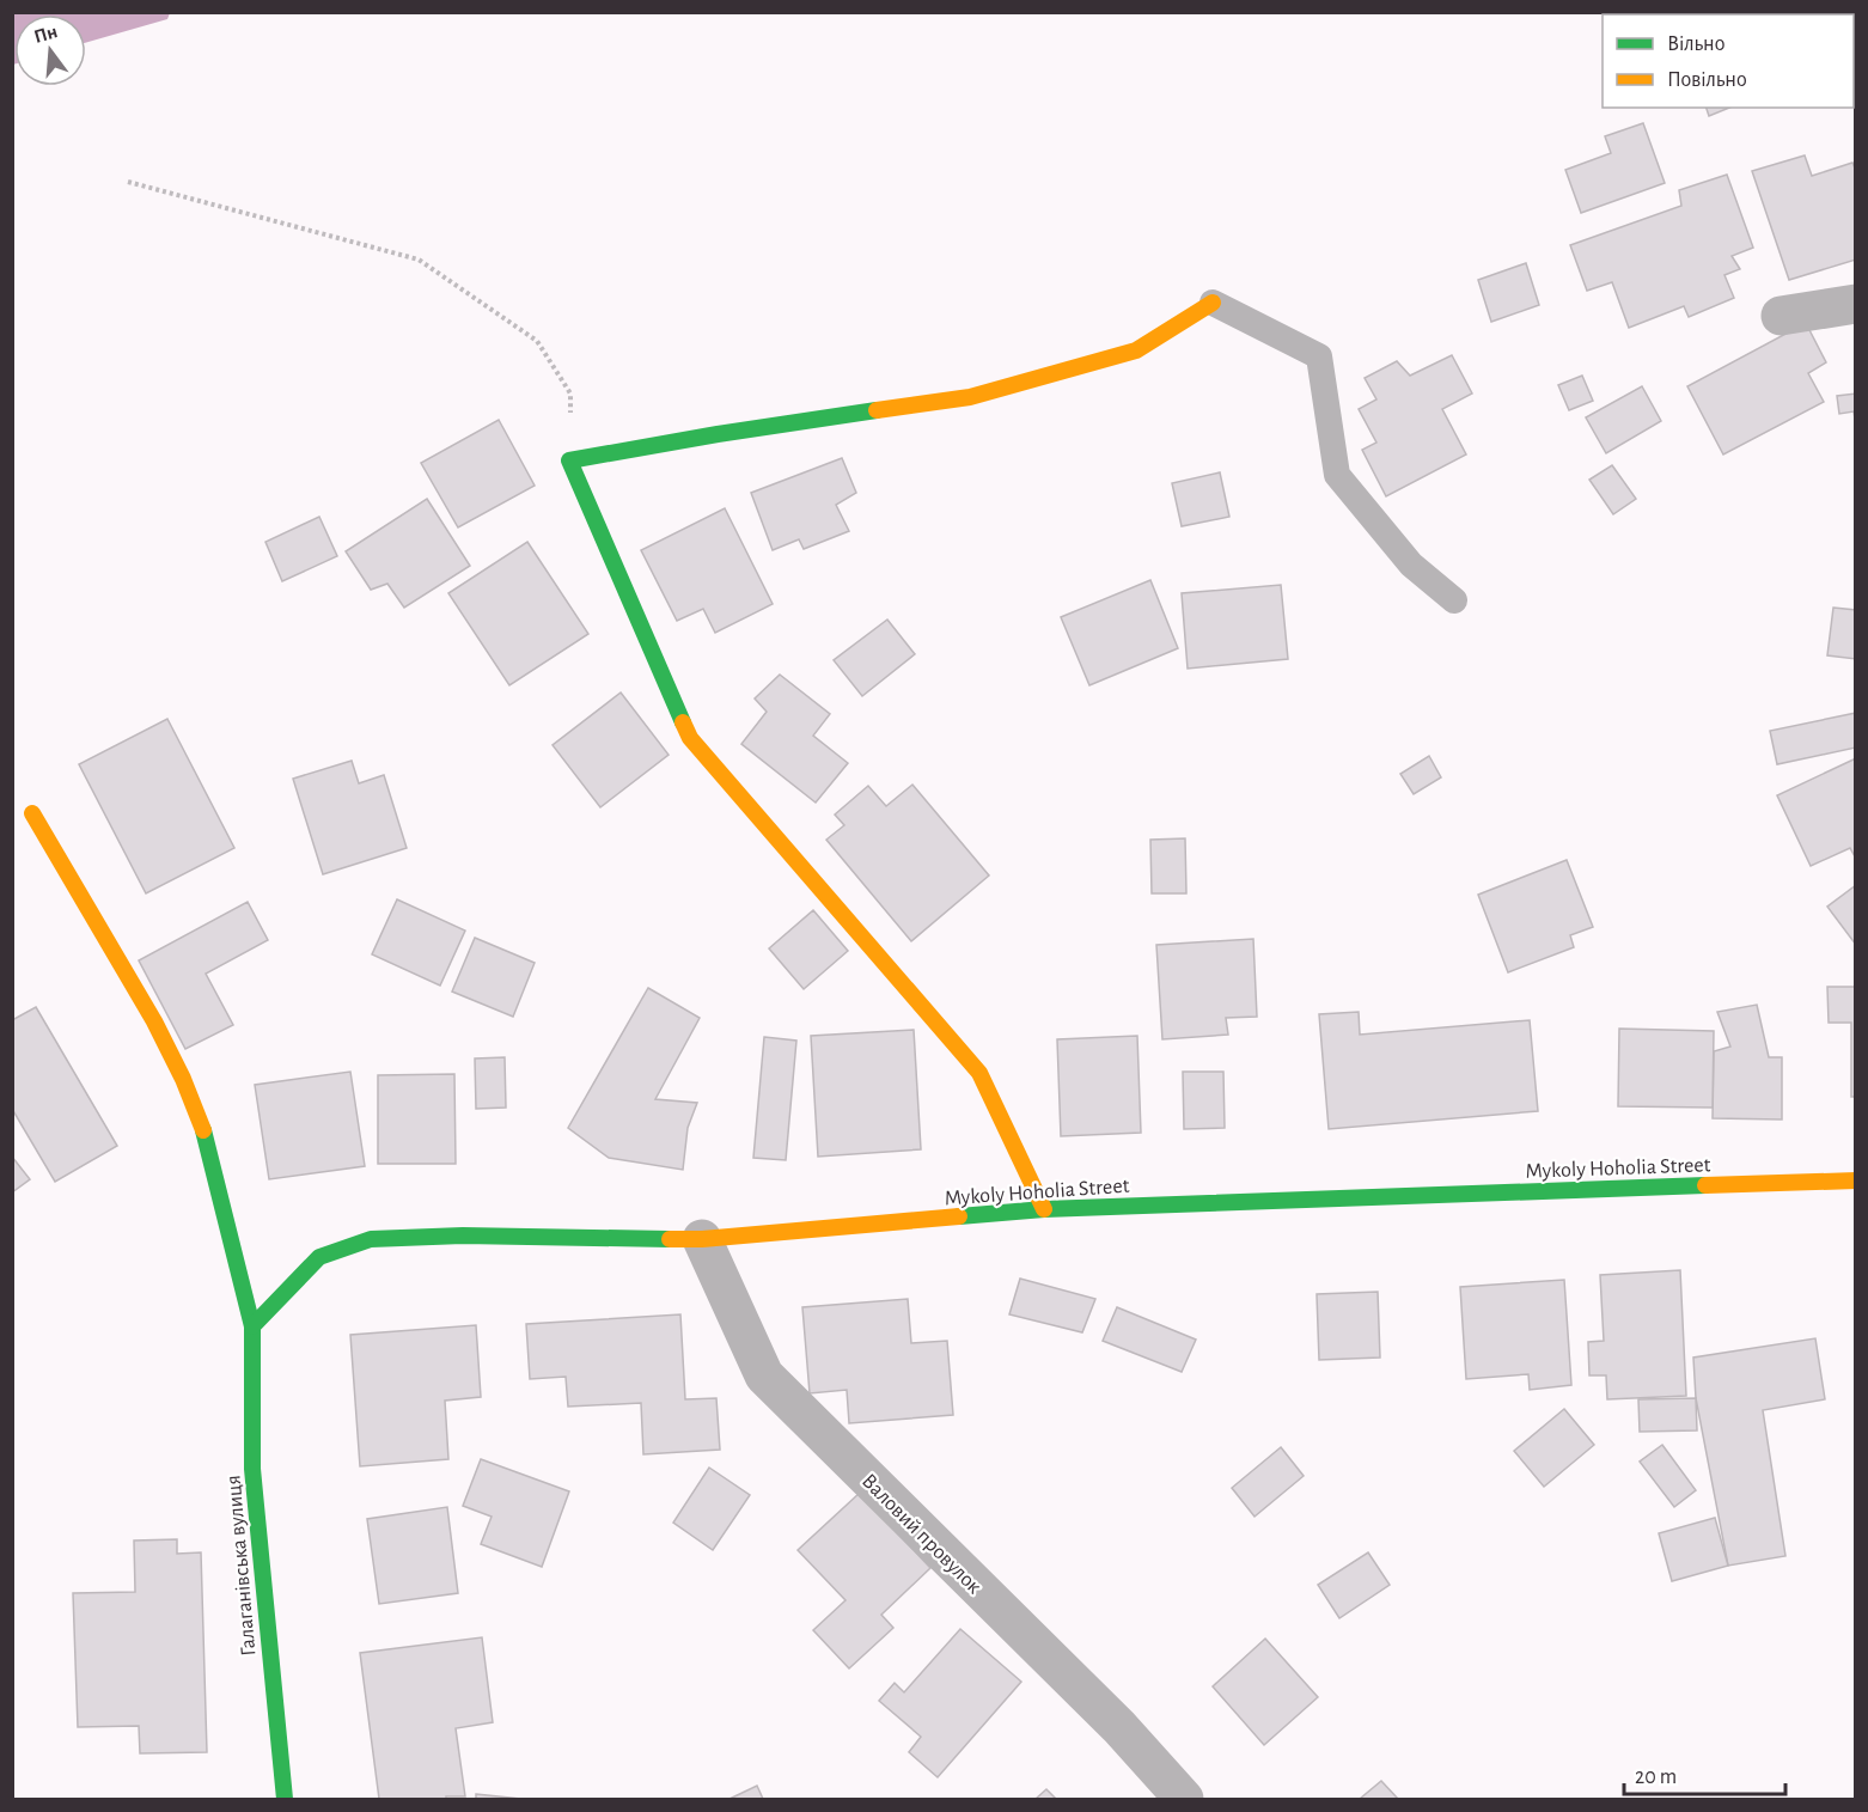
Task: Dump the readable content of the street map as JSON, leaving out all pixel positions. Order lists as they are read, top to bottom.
{
  "streets": {
    "street": ["Mykoly Hoholia Street", "Валовий провулок", "Галаганівська вулиця"]
  },
  "crossings": [
    ["Mykoly Hoholia Street", "Валовий провулок"],
    ["Mykoly Hoholia Street", "Галаганівська вулиця"]
  ],
  "legend": ["Вільно", "Повільно"],
  "scale_bar": "20 m",
  "north": "top"
}
